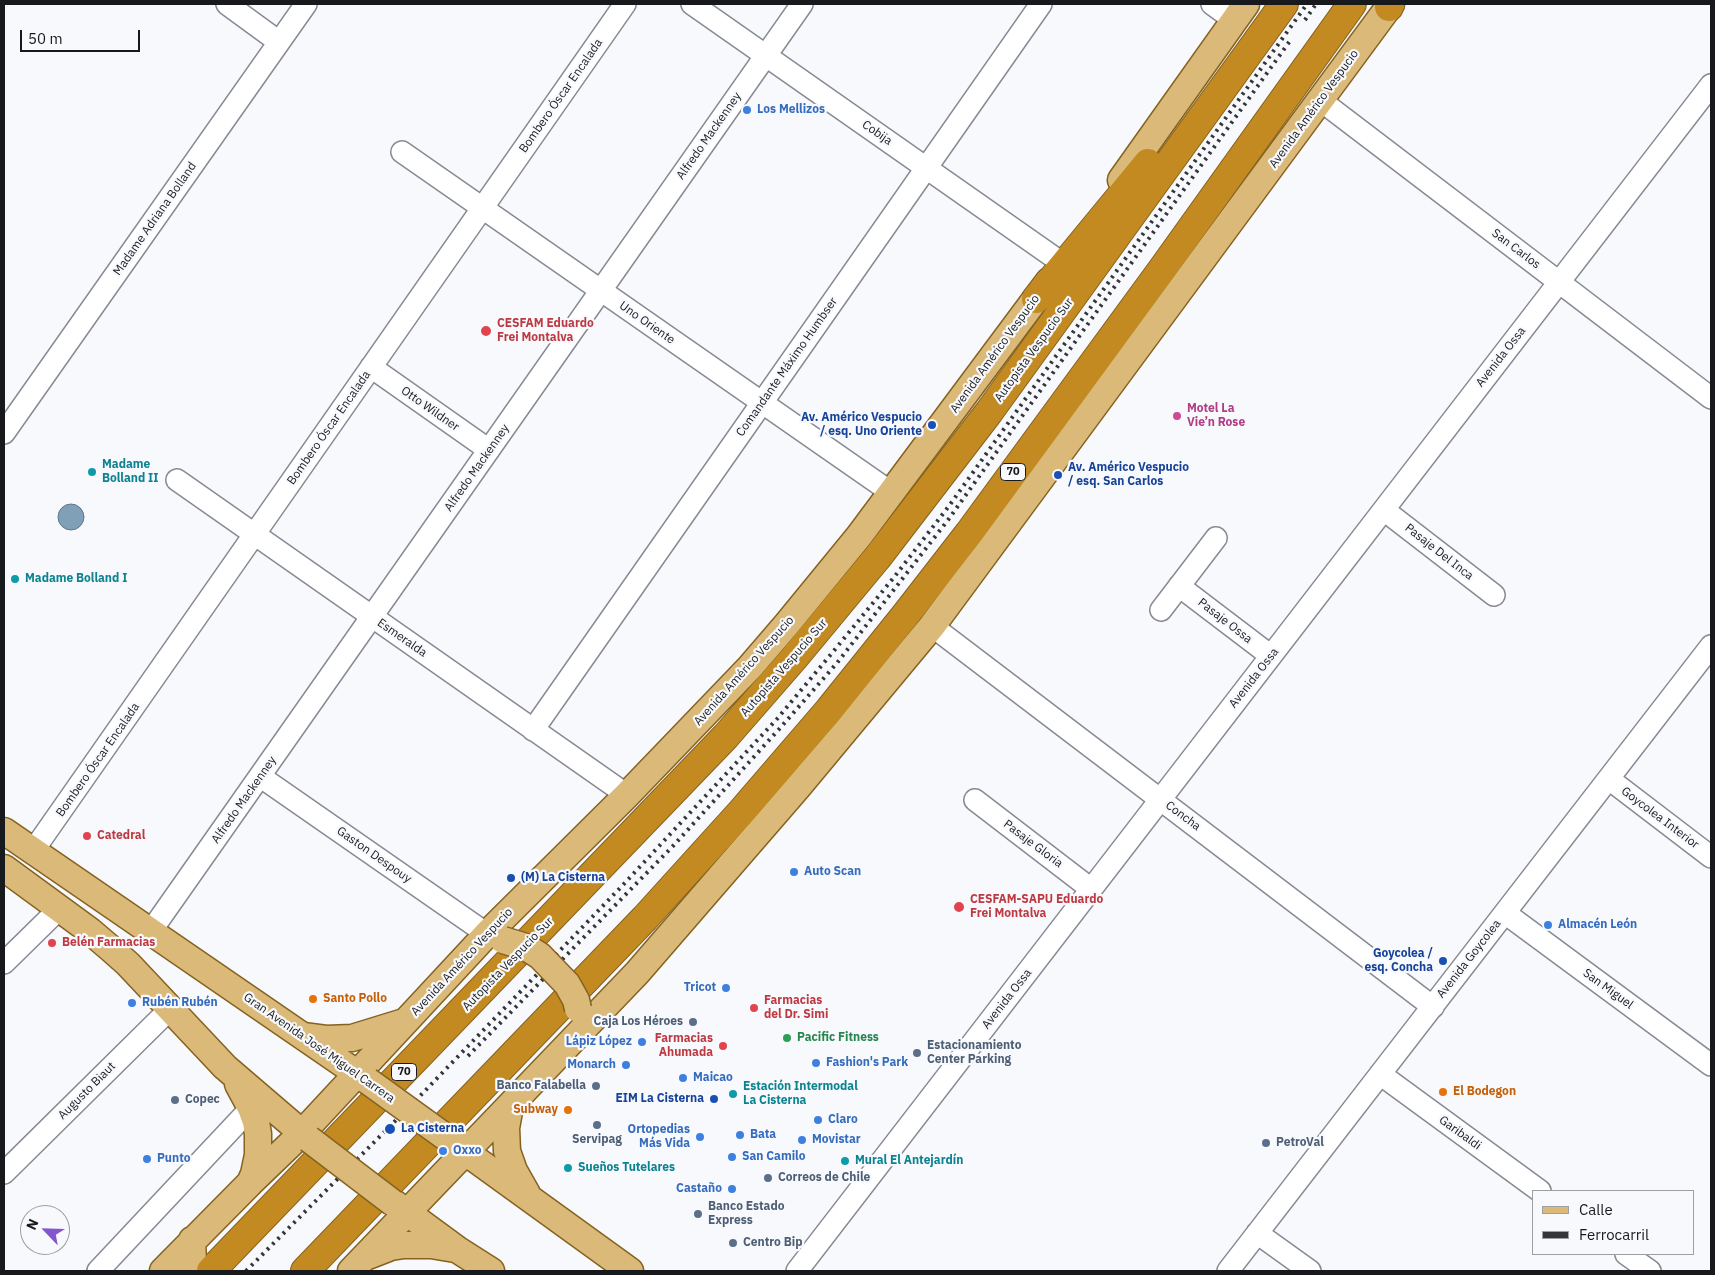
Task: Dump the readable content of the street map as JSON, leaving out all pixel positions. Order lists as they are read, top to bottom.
{
  "streets": {
    "highway": ["Autopista Vespucio Sur", "70"],
    "main road": ["Avenida Américo Vespucio", "Gran Avenida José Miguel Carrera"],
    "street": [
      "Bombero Óscar Encalada",
      "Cobija",
      "Alfredo Mackenney",
      "Madame Adriana Bolland",
      "San Carlos",
      "Uno Oriente",
      "Avenida Ossa",
      "Comandante Máximo Humbser",
      "Otto Wildner",
      "Pasaje Del Inca",
      "Pasaje Ossa",
      "Esmeralda",
      "Concha",
      "Goycolea Interior",
      "Pasaje Gloria",
      "Gaston Despouy",
      "Avenida Goycolea",
      "San Miguel",
      "Augusto Biaut",
      "Garibaldi"
    ]
  },
  "crossings": [
    ["Bombero Óscar Encalada", "Uno Oriente"],
    ["Bombero Óscar Encalada", "Otto Wildner"],
    ["Bombero Óscar Encalada", "Esmeralda"],
    ["Bombero Óscar Encalada", "Gran Avenida José Miguel Carrera"],
    ["Avenida Américo Vespucio", "Cobija"],
    ["Avenida Américo Vespucio", "San Carlos"],
    ["Avenida Américo Vespucio", "Uno Oriente"],
    ["Avenida Américo Vespucio", "Autopista Vespucio Sur"],
    ["Avenida Américo Vespucio", "Esmeralda"],
    ["Avenida Américo Vespucio", "Concha"],
    ["Avenida Américo Vespucio", "Gaston Despouy"],
    ["Avenida Américo Vespucio", "Gran Avenida José Miguel Carrera"],
    ["Cobija", "Alfredo Mackenney"],
    ["Cobija", "Comandante Máximo Humbser"],
    ["Alfredo Mackenney", "Uno Oriente"],
    ["Alfredo Mackenney", "Otto Wildner"],
    ["Alfredo Mackenney", "Esmeralda"],
    ["Alfredo Mackenney", "Gaston Despouy"],
    ["Alfredo Mackenney", "Gran Avenida José Miguel Carrera"],
    ["San Carlos", "Avenida Ossa"],
    ["Uno Oriente", "Comandante Máximo Humbser"],
    ["Avenida Ossa", "Pasaje Del Inca"],
    ["Avenida Ossa", "Pasaje Ossa"],
    ["Avenida Ossa", "Concha"],
    ["Avenida Ossa", "Pasaje Gloria"],
    ["Comandante Máximo Humbser", "Esmeralda"],
    ["Concha", "Avenida Goycolea"],
    ["Goycolea Interior", "Avenida Goycolea"],
    ["Avenida Goycolea", "San Miguel"],
    ["Avenida Goycolea", "Garibaldi"]
  ],
  "places": [
    "Los Mellizos",
    "CESFAM Eduardo Frei Montalva",
    "Motel La Vie’n Rose",
    "Av. Américo Vespucio / esq. Uno Oriente",
    "Madame Bolland II",
    "Av. Américo Vespucio / esq. San Carlos",
    "Madame Bolland I",
    "Catedral",
    "Auto Scan",
    "(M) La Cisterna",
    "CESFAM-SAPU Eduardo Frei Montalva",
    "Almacén León",
    "Belén Farmacias",
    "Goycolea / esq. Concha",
    "Tricot",
    "Santo Pollo",
    "Rubén Rubén",
    "Farmacias del Dr. Simi",
    "Caja Los Héroes",
    "Pacific Fitness",
    "Lápiz López",
    "Farmacias Ahumada",
    "Estacionamiento Center Parking",
    "Fashion's Park",
    "Monarch",
    "Maicao",
    "Banco Falabella",
    "El Bodegon",
    "Estación Intermodal La Cisterna",
    "EIM La Cisterna",
    "Copec",
    "Subway",
    "Claro",
    "Servipag",
    "La Cisterna",
    "Bata",
    "Ortopedias Más Vida",
    "Movistar",
    "PetroVal",
    "Oxxo",
    "San Camilo",
    "Punto",
    "Mural El Antejardín",
    "Sueños Tutelares",
    "Correos de Chile",
    "Castaño",
    "Banco Estado Express",
    "Centro Bip"
  ],
  "legend": ["Calle", "Ferrocarril"],
  "scale_bar": "50 m",
  "north": "top left"
}
